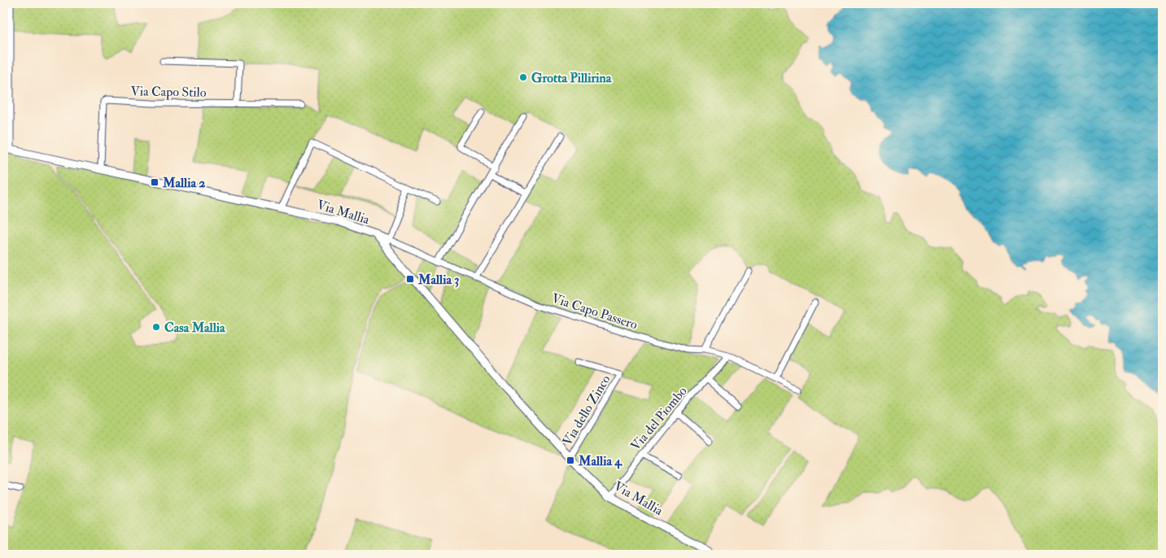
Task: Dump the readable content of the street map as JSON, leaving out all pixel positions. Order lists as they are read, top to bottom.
{
  "streets": {
    "street": [
      "Via Capo Stilo",
      "Via Mallia",
      "Via Capo Passero",
      "Via dello Zinco",
      "Via del Piombo"
    ]
  },
  "crossings": [
    ["Via Capo Stilo", "Via Mallia"],
    ["Via Mallia", "Via Capo Passero"],
    ["Via Mallia", "Via dello Zinco"],
    ["Via Mallia", "Via del Piombo"],
    ["Via Capo Passero", "Via del Piombo"]
  ],
  "places": {
    "other": ["Grotta Pillirina", "Casa Mallia"],
    "transit": ["Mallia 2", "Mallia 3", "Mallia 4"]
  }
}
